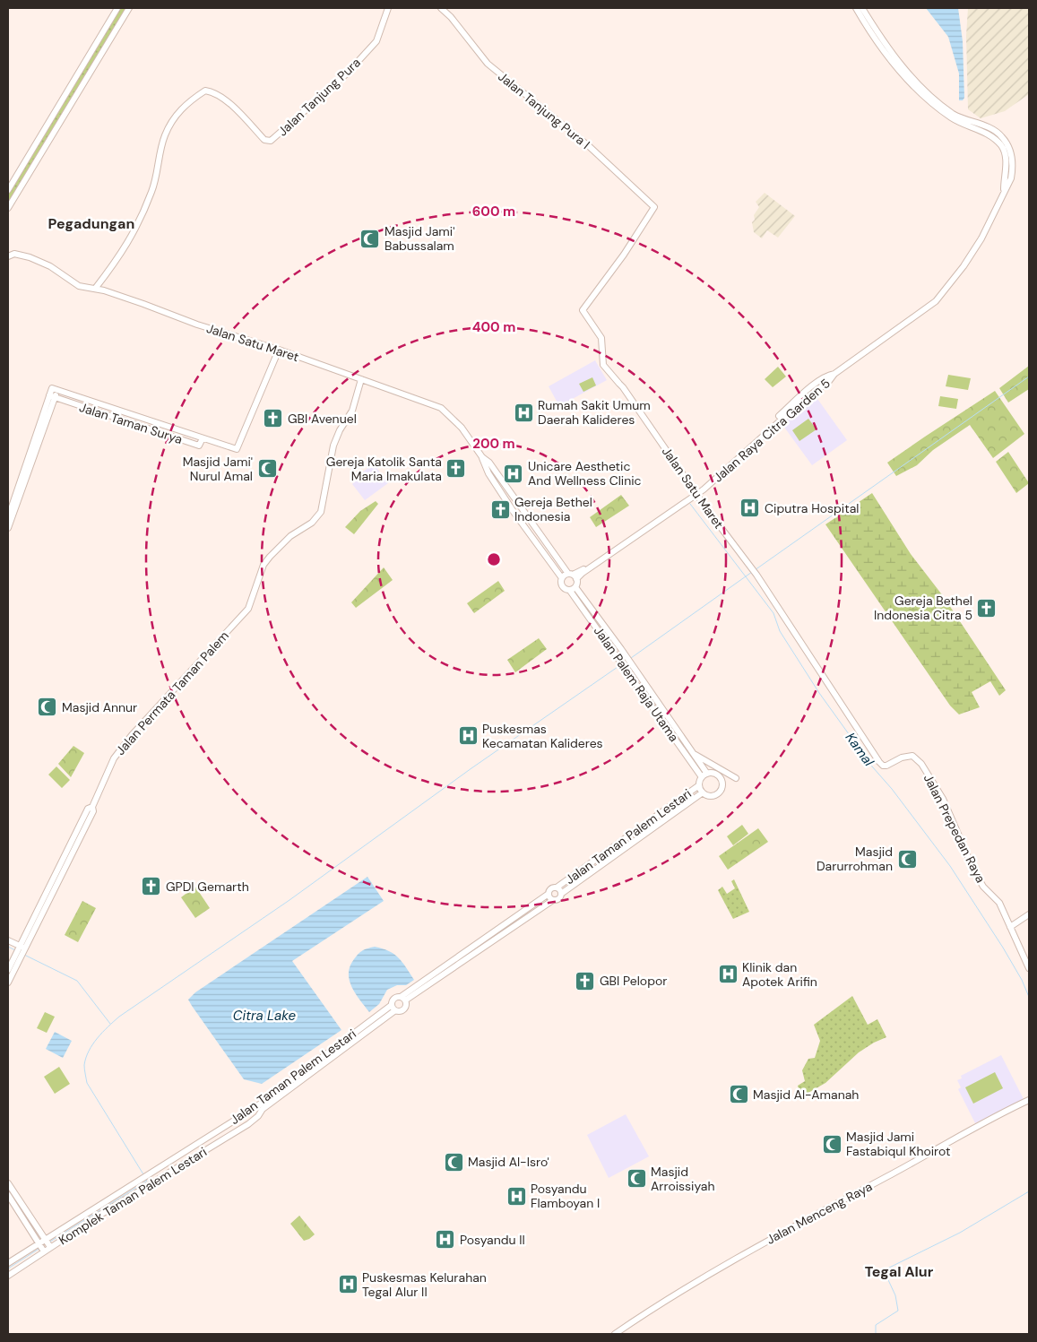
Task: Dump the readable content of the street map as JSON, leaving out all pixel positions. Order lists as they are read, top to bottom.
{
  "streets": {
    "street": [
      "Jalan Tanjung Pura",
      "Jalan Tanjung Pura I",
      "Jalan Satu Maret",
      "Jalan Taman Surya",
      "Jalan Raya Citra Garden 5",
      "Jalan Palem Raja Utama",
      "Jalan Permata Taman Palem",
      "Jalan Prepedan Raya",
      "Jalan Taman Palem Lestari",
      "Komplek Taman Palem Lestari",
      "Jalan Menceng Raya"
    ]
  },
  "crossings": [
    ["Jalan Tanjung Pura", "Jalan Satu Maret"],
    ["Jalan Tanjung Pura I", "Jalan Satu Maret"],
    ["Jalan Satu Maret", "Jalan Taman Surya"],
    ["Jalan Satu Maret", "Jalan Raya Citra Garden 5"],
    ["Jalan Satu Maret", "Jalan Palem Raja Utama"],
    ["Jalan Satu Maret", "Jalan Permata Taman Palem"],
    ["Jalan Satu Maret", "Jalan Prepedan Raya"],
    ["Jalan Raya Citra Garden 5", "Jalan Palem Raja Utama"],
    ["Jalan Palem Raja Utama", "Jalan Taman Palem Lestari"],
    ["Jalan Taman Palem Lestari", "Komplek Taman Palem Lestari"]
  ],
  "districts": ["Pegadungan", "Tegal Alur"],
  "water": ["Kamal", "Citra Lake"],
  "places": {
    "mosque": [
      "Masjid Jami' Babussalam",
      "Masjid Jami' Nurul Amal",
      "Masjid Annur",
      "Masjid Darurrohman",
      "Masjid Al-Amanah",
      "Masjid Jami Fastabiqul Khoirot",
      "Masjid Al-Isro'",
      "Masjid Arroissiyah"
    ],
    "hospital": [
      "Rumah Sakit Umum Daerah Kalideres",
      "Unicare Aesthetic And Wellness Clinic",
      "Ciputra Hospital",
      "Puskesmas Kecamatan Kalideres",
      "Klinik dan Apotek Arifin",
      "Posyandu Flamboyan I",
      "Posyandu II",
      "Puskesmas Kelurahan Tegal Alur II"
    ],
    "church": [
      "GBI Avenuel",
      "Gereja Katolik Santa Maria Imakulata",
      "Gereja Bethel Indonesia",
      "Gereja Bethel Indonesia Citra 5",
      "GPDI Gemarth",
      "GBI Pelopor"
    ]
  },
  "rings": ["600 m", "400 m", "200 m"]
}
